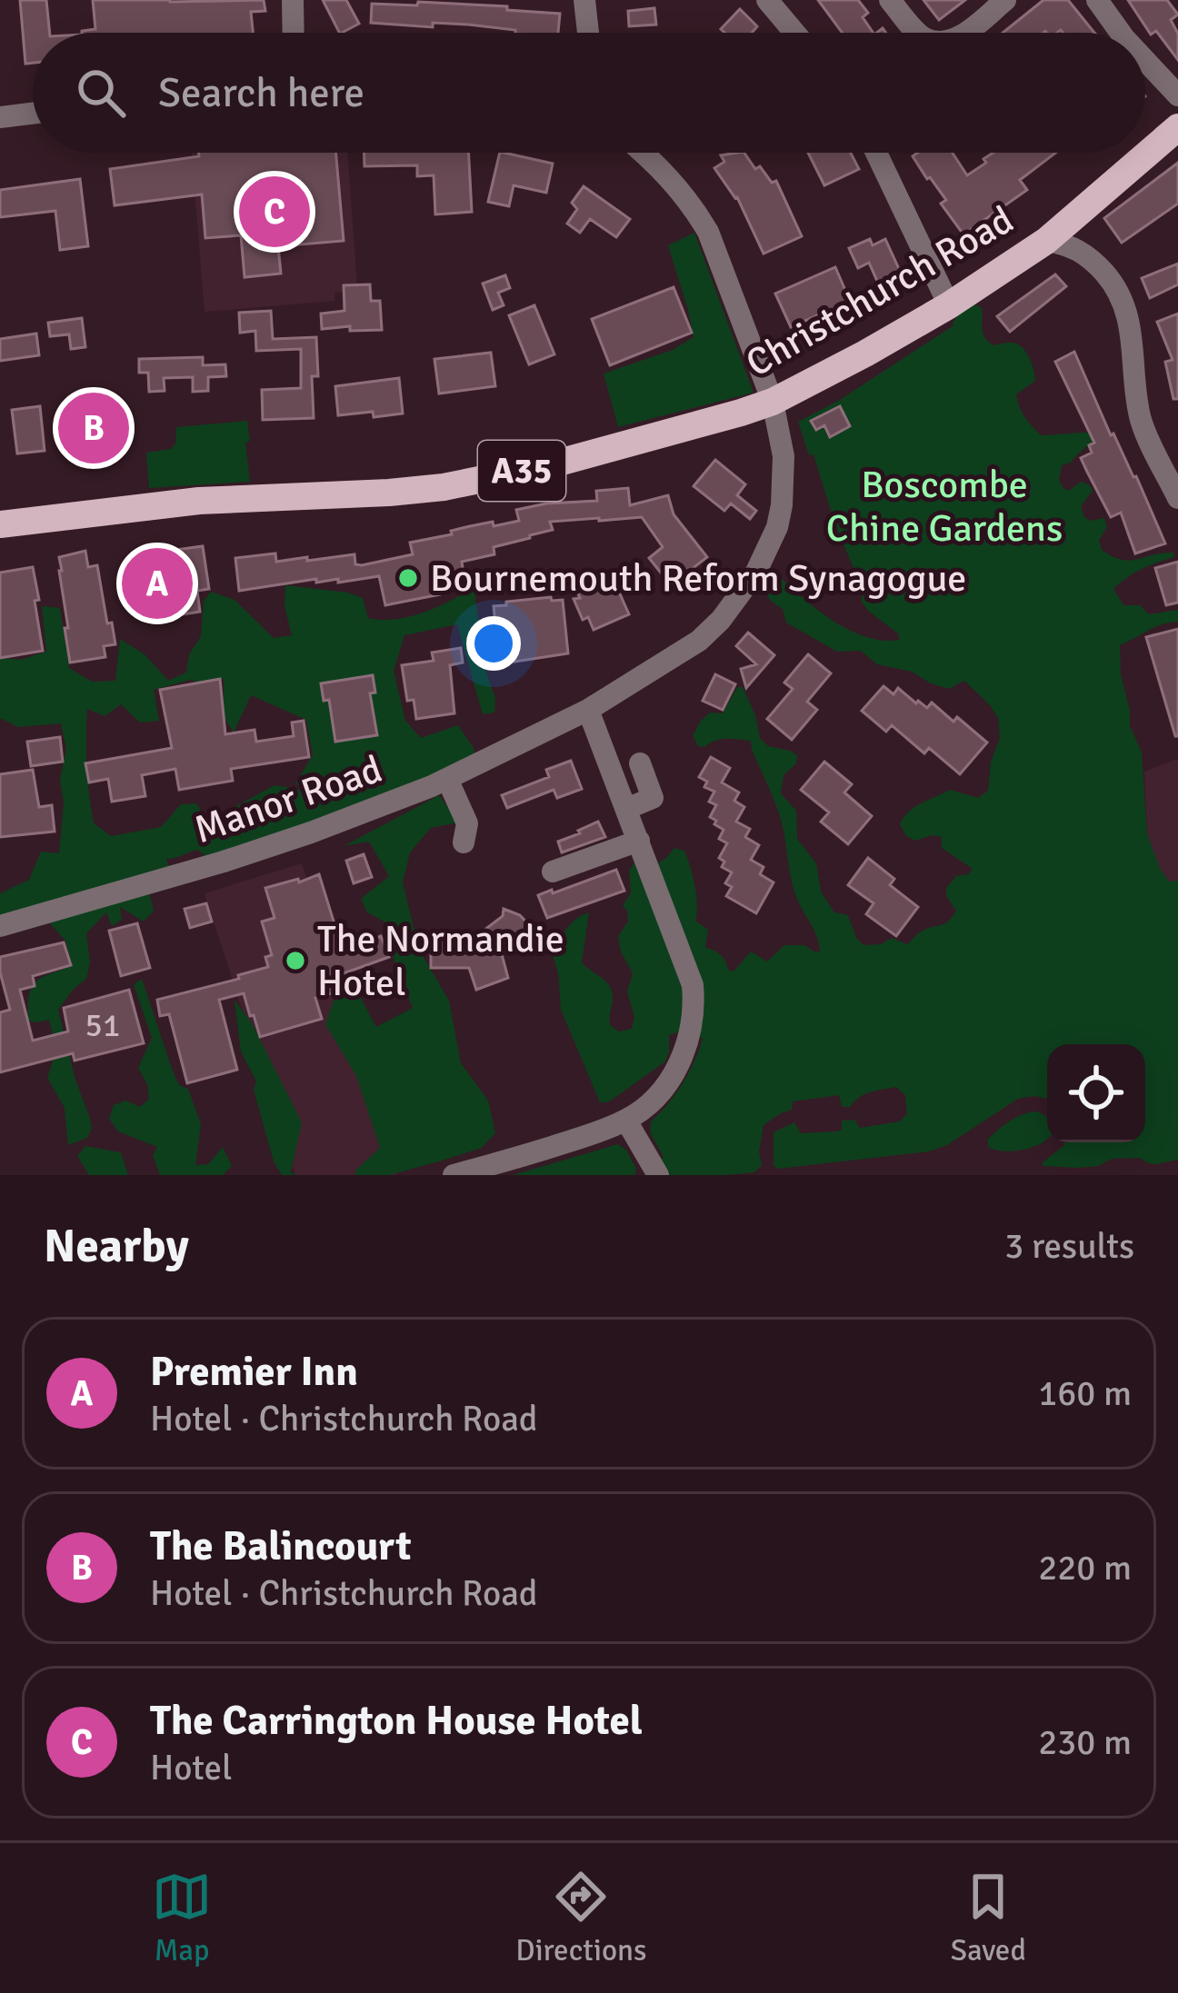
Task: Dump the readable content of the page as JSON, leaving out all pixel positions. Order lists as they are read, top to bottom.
{
  "streets": {
    "main road": ["Christchurch Road", "A35"],
    "street": ["Manor Road"]
  },
  "crossings": [
    ["Christchurch Road", "Manor Road"]
  ],
  "parks": ["Boscombe Chine Gardens"],
  "places": ["Bournemouth Reform Synagogue", "The Normandie Hotel"],
  "house_numbers": ["51"],
  "page": {
    "search": "Search here",
    "pins": ["C", "B", "A"],
    "heading": ["Nearby", "3 results"],
    "list": [
      {
        "mark": "A",
        "name": "Premier Inn",
        "note": "Hotel · Christchurch Road",
        "value": "160 m"
      },
      {
        "mark": "B",
        "name": "The Balincourt",
        "note": "Hotel · Christchurch Road",
        "value": "220 m"
      },
      {
        "mark": "C",
        "name": "The Carrington House Hotel",
        "note": "Hotel",
        "value": "230 m"
      }
    ],
    "nav": ["Map", "Directions", "Saved"]
  }
}
